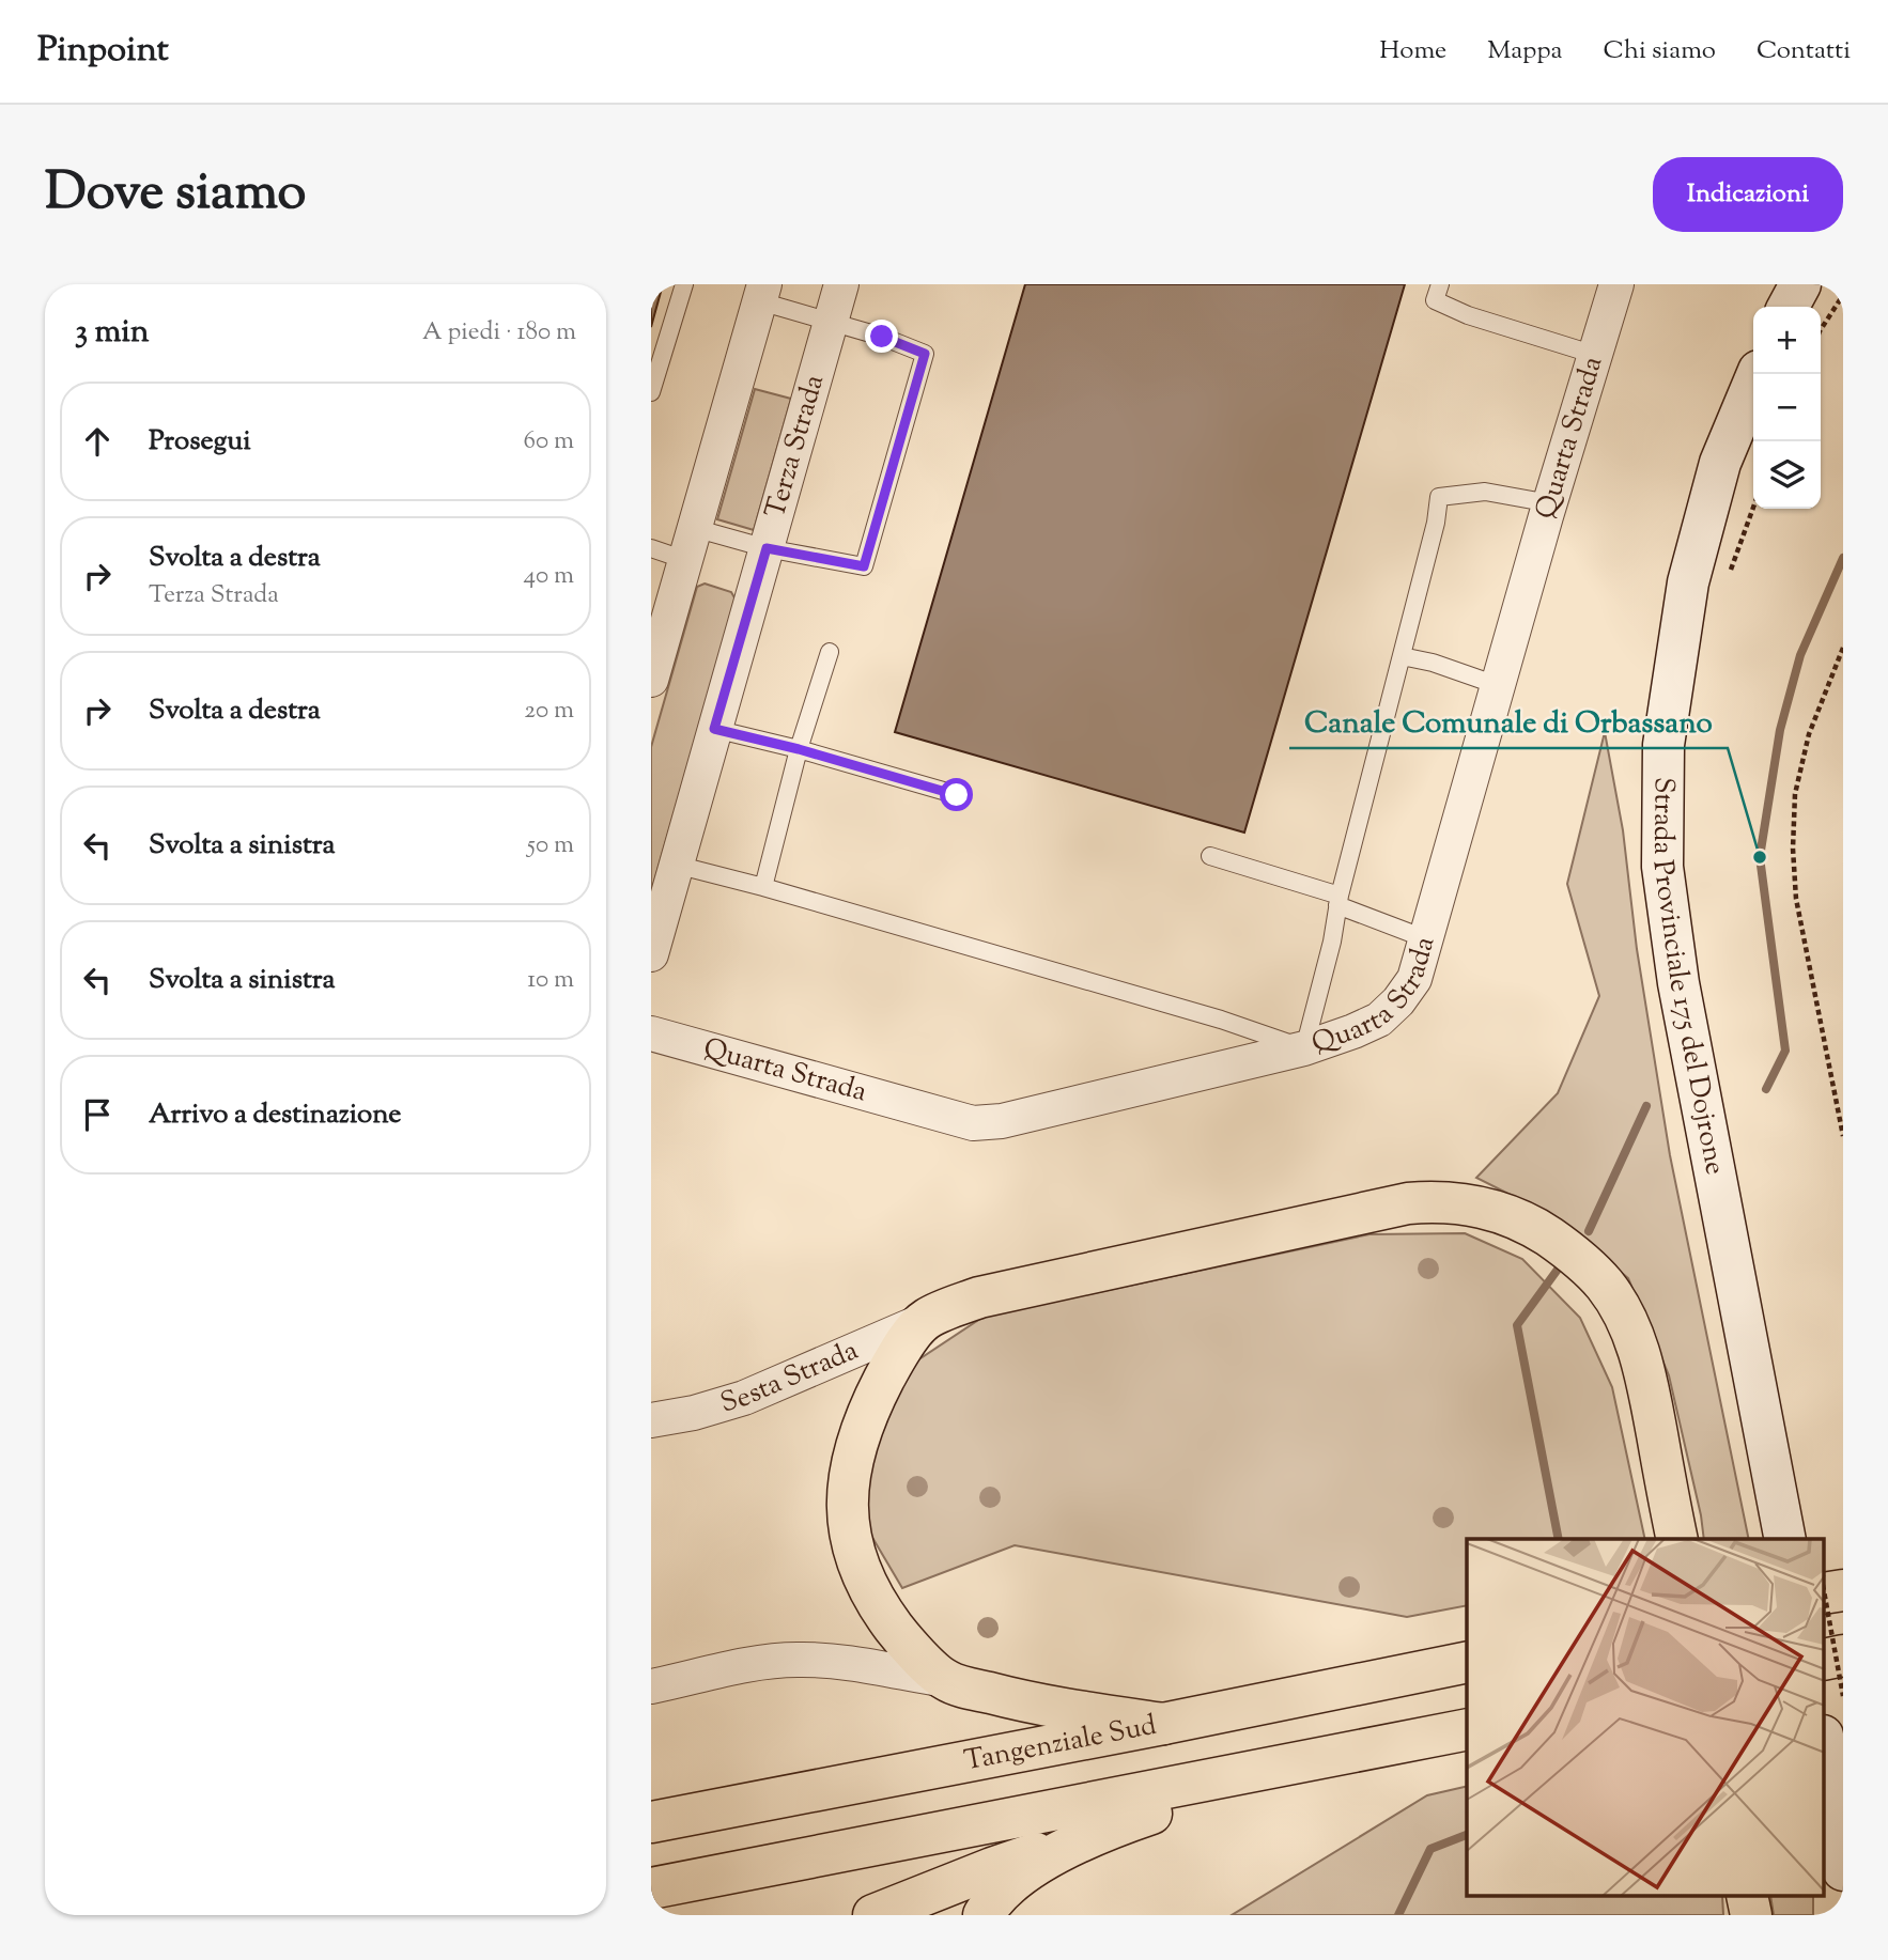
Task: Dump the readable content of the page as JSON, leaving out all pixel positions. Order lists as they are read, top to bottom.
{
  "streets": {
    "highway": ["Tangenziale Sud"],
    "street": [
      "Quarta Strada",
      "Terza Strada",
      "Strada Provinciale 175 del Dojrone",
      "Sesta Strada"
    ]
  },
  "places": ["Canale Comunale di Orbassano"],
  "page": {
    "header": "Pinpoint",
    "nav": [
      "Home",
      "Mappa",
      "Chi siamo",
      "Contatti"
    ],
    "title": "Dove siamo",
    "buttons": "Indicazioni",
    "heading": ["3 min", "A piedi · 180 m"],
    "map_buttons": ["+", "−"],
    "list": [
      ["Prosegui", "60 m"],
      ["Svolta a destra", "Terza Strada", "40 m"],
      ["Svolta a destra", "20 m"],
      ["Svolta a sinistra", "50 m"],
      ["Svolta a sinistra", "10 m"],
      "Arrivo a destinazione"
    ]
  }
}
